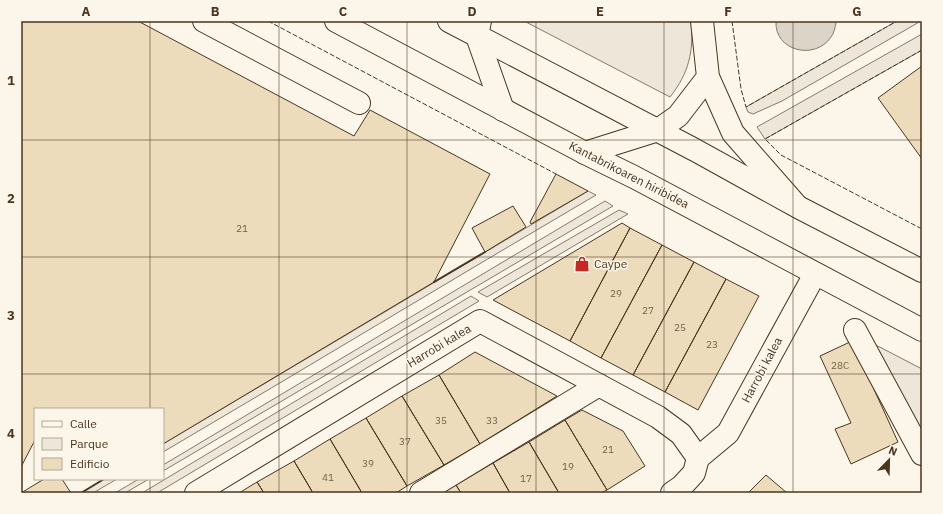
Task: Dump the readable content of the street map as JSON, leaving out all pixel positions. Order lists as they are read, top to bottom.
{
  "streets": {
    "street": ["Kantabrikoaren hiribidea", "Harrobi kalea"]
  },
  "crossings": [
    ["Kantabrikoaren hiribidea", "Harrobi kalea"]
  ],
  "places": {
    "shop": ["Caype"]
  },
  "house_numbers": [
    "21",
    "29",
    "27",
    "25",
    "23",
    "28C",
    "35",
    "33",
    "37",
    "21",
    "39",
    "19",
    "41",
    "17"
  ],
  "legend": ["Calle", "Parque", "Edificio"],
  "north": "top right",
  "grid": {
    "columns": [
      "A",
      "B",
      "C",
      "D",
      "E",
      "F",
      "G"
    ],
    "rows": [
      "1",
      "2",
      "3",
      "4"
    ]
  }
}
